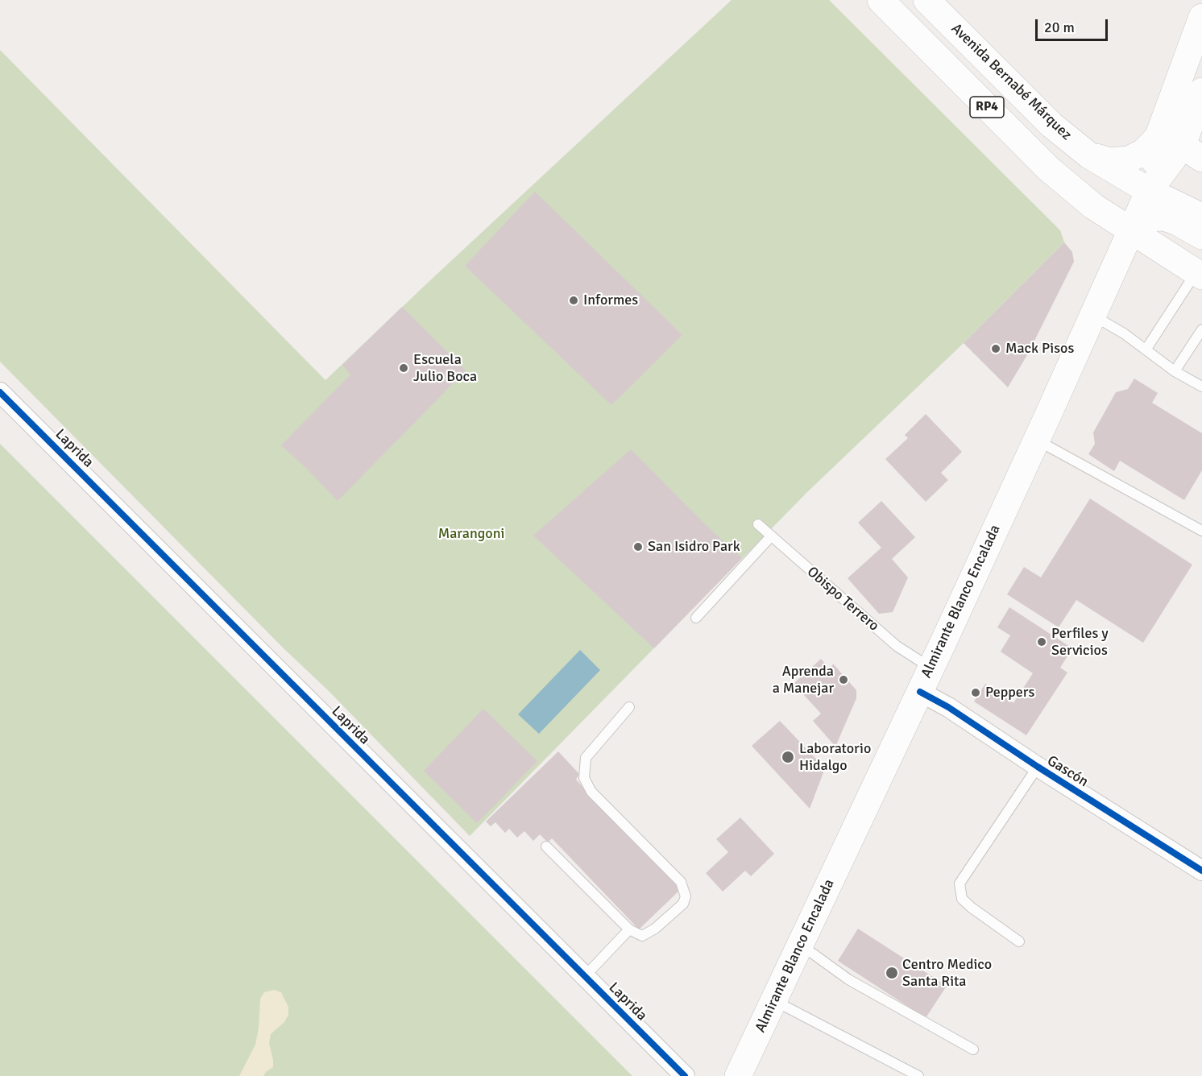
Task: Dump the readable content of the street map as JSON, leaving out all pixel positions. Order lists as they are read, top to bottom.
{
  "streets": {
    "main road": ["Avenida Bernabé Márquez", "RP4", "Almirante Blanco Encalada"],
    "street": ["Laprida", "Gascón"],
    "lane": ["Obispo Terrero"]
  },
  "crossings": [
    ["Avenida Bernabé Márquez", "RP4"],
    ["Avenida Bernabé Márquez", "Almirante Blanco Encalada"],
    ["RP4", "Almirante Blanco Encalada"],
    ["Obispo Terrero", "Almirante Blanco Encalada"],
    ["Almirante Blanco Encalada", "Gascón"]
  ],
  "parks": ["Marangoni"],
  "places": [
    "Informes",
    "Mack Pisos",
    "Escuela Julio Boca",
    "San Isidro Park",
    "Perfiles y Servicios",
    "Aprenda a Manejar",
    "Peppers",
    "Laboratorio Hidalgo",
    "Centro Medico Santa Rita"
  ],
  "scale_bar": "20 m"
}
